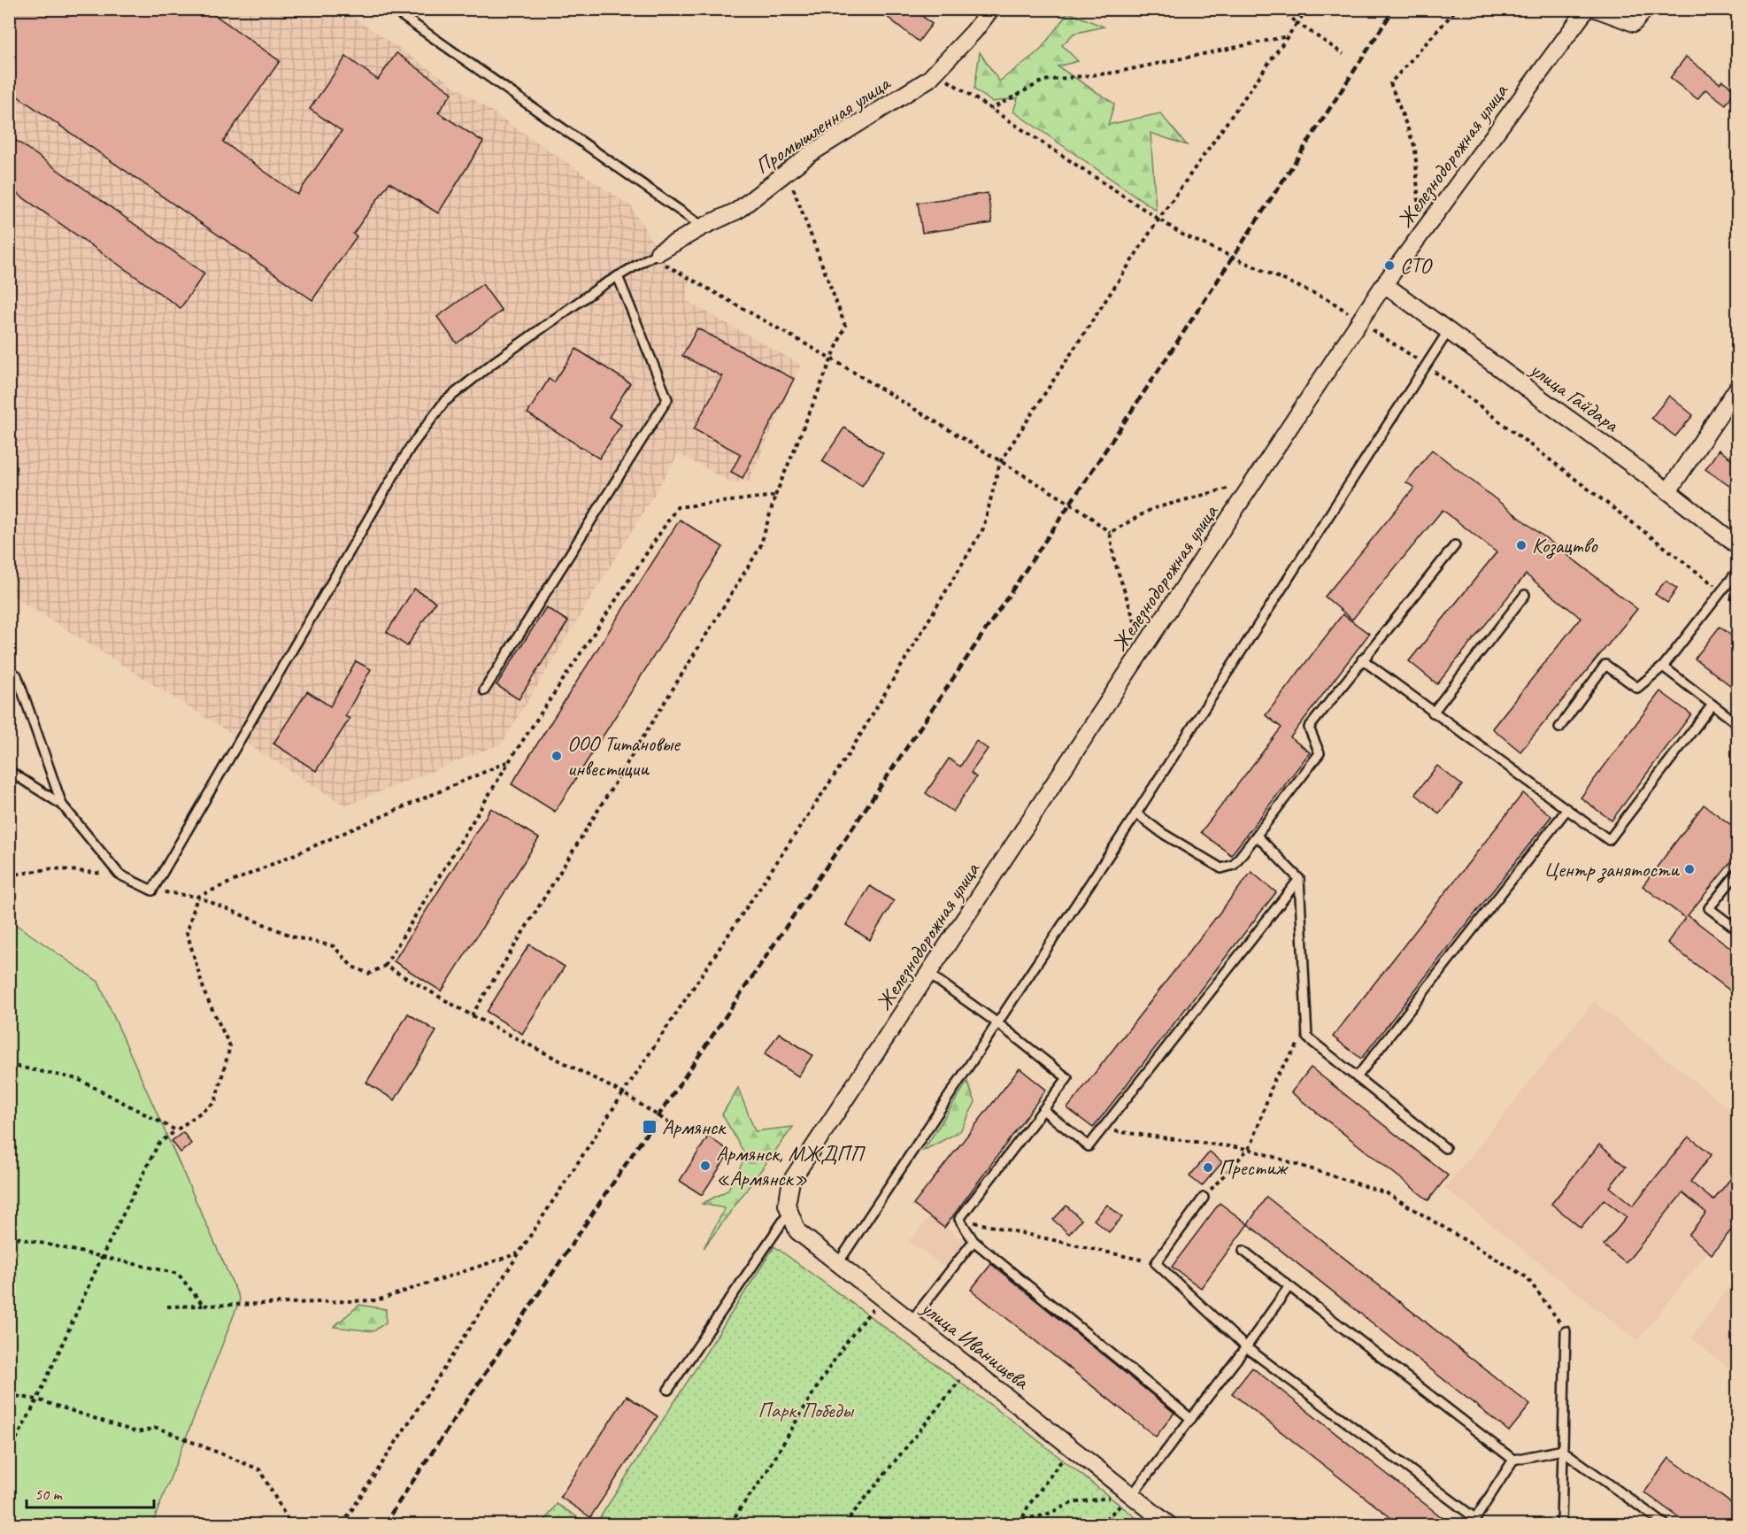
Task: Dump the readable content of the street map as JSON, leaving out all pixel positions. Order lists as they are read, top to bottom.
{
  "streets": {
    "street": [
      "Промышленная улица",
      "Железнодорожная улица",
      "улица Гайдара",
      "улица Иванищева"
    ]
  },
  "crossings": [
    ["Железнодорожная улица", "улица Гайдара"],
    ["Железнодорожная улица", "улица Иванищева"]
  ],
  "parks": ["Парк Победы"],
  "places": {
    "other": [
      "СТО",
      "Козацтво",
      "ООО Титановые инвестиции",
      "Центр занятости",
      "Армянск, МЖДПП «Армянск»",
      "Престиж"
    ],
    "transit": ["Армянск"]
  },
  "scale_bar": "50 m"
}
